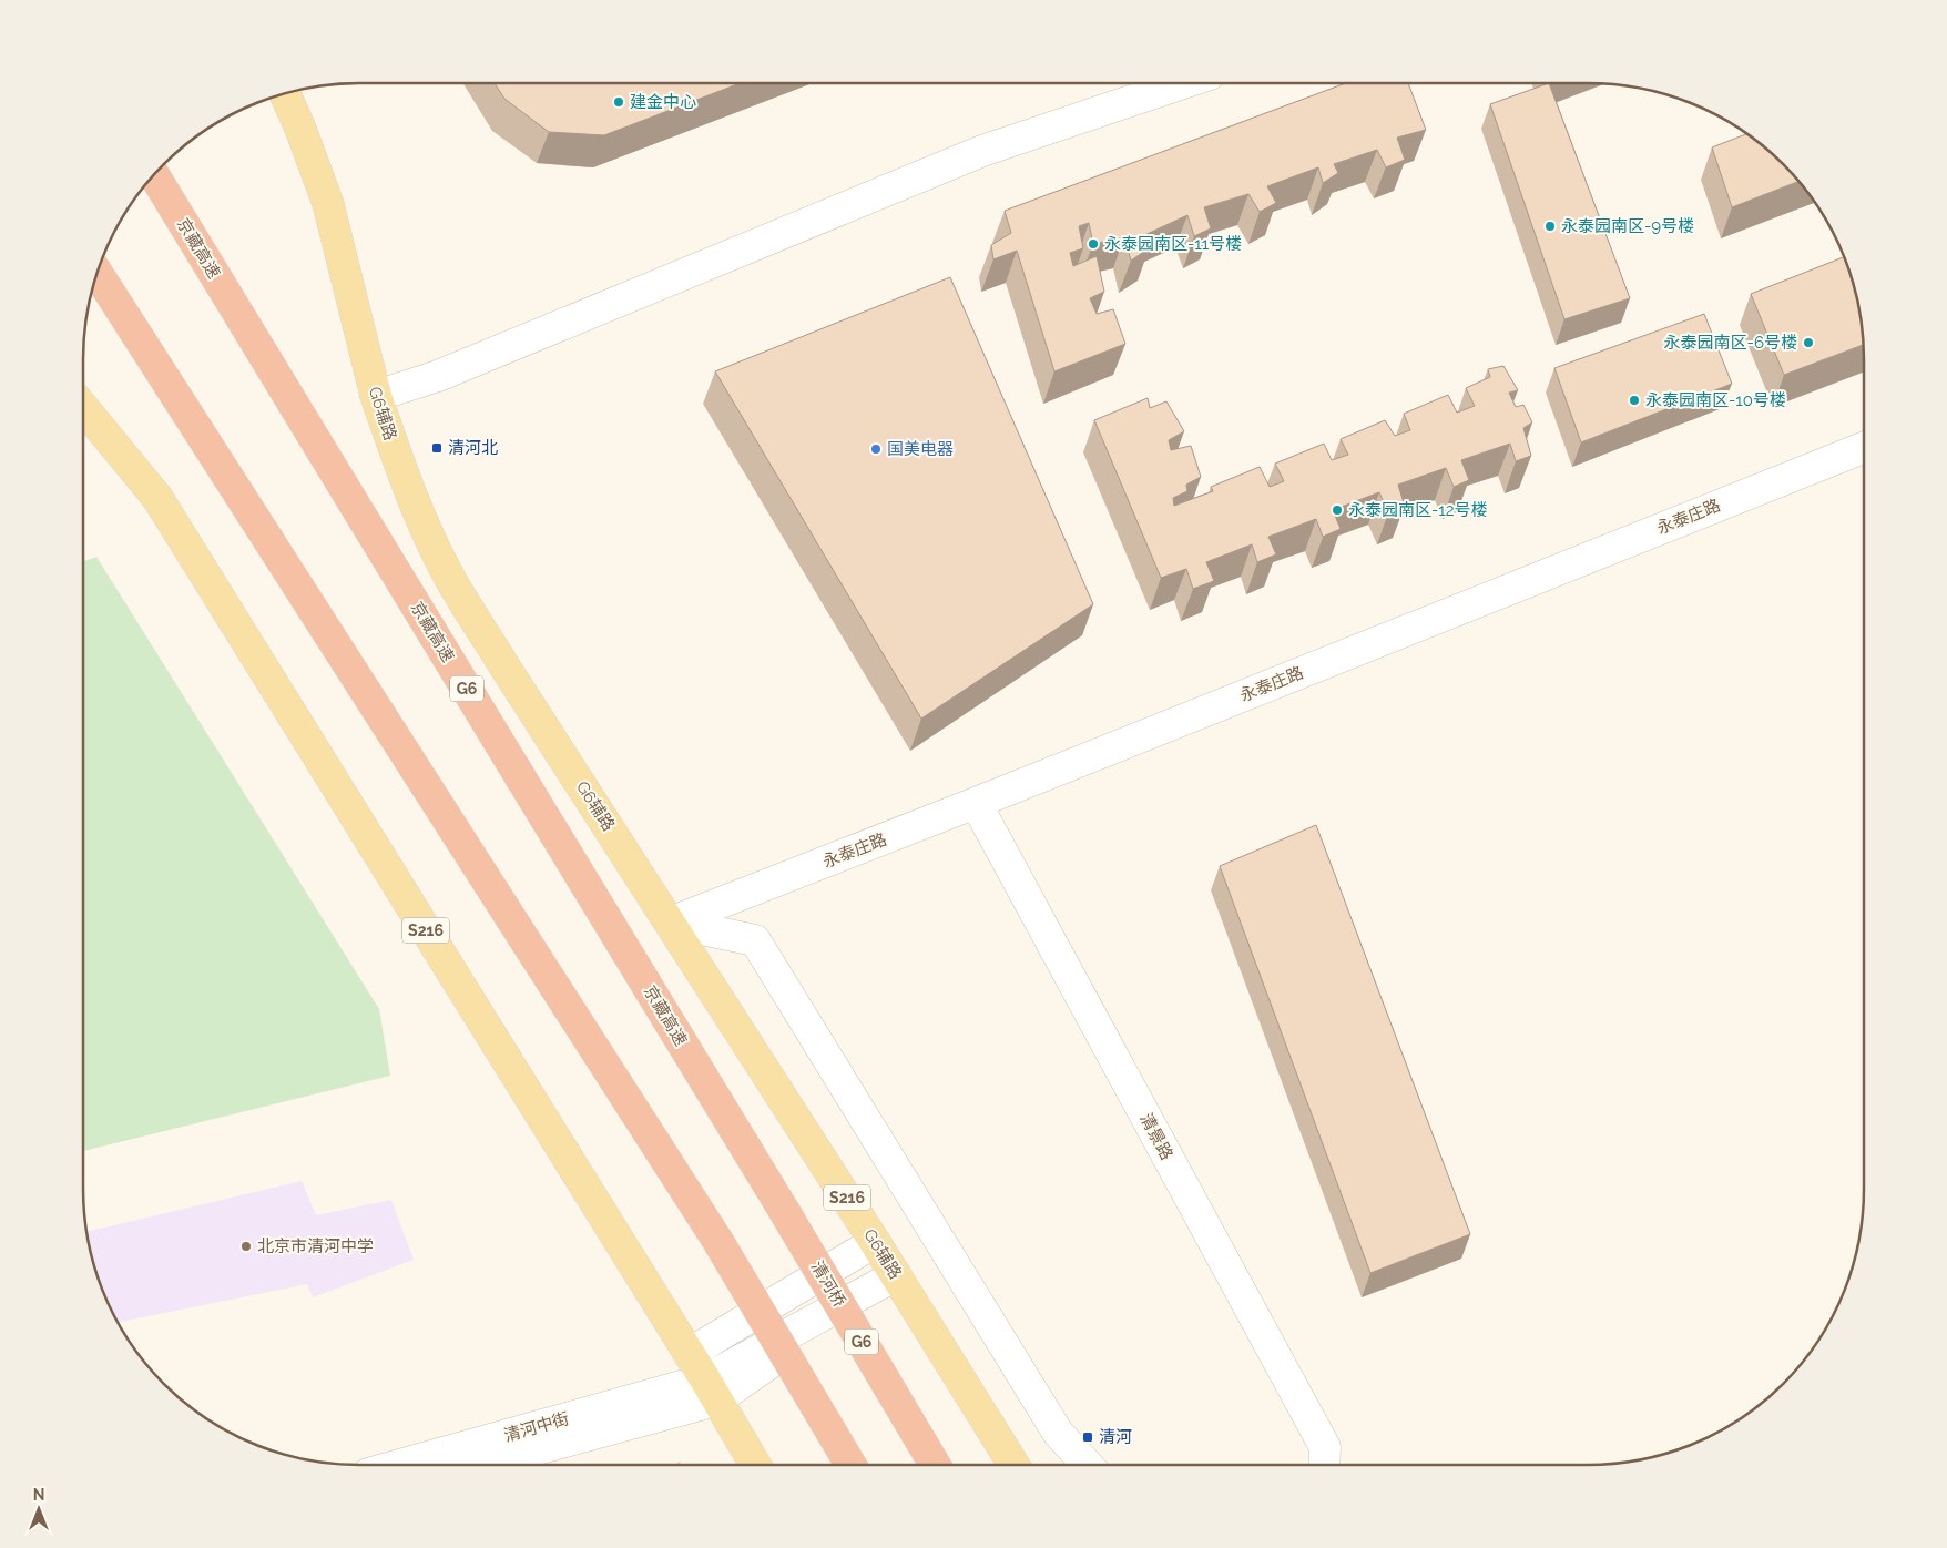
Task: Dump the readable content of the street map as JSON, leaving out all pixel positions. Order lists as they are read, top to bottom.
{
  "streets": {
    "highway": ["京藏高速", "G6", "清河桥"],
    "main road": ["G6辅路", "S216"],
    "street": ["永泰庄路", "清景路", "清河中街"]
  },
  "crossings": [
    ["京藏高速", "清河桥"],
    ["G6辅路", "永泰庄路"],
    ["永泰庄路", "清景路"],
    ["S216", "清河中街"]
  ],
  "places": {
    "other": [
      "建金中心",
      "永泰园南区-9号楼",
      "永泰园南区-11号楼",
      "永泰园南区-6号楼",
      "永泰园南区-10号楼",
      "国美电器",
      "永泰园南区-12号楼",
      "北京市清河中学"
    ],
    "transit": ["清河北", "清河"]
  },
  "north": "top"
}
